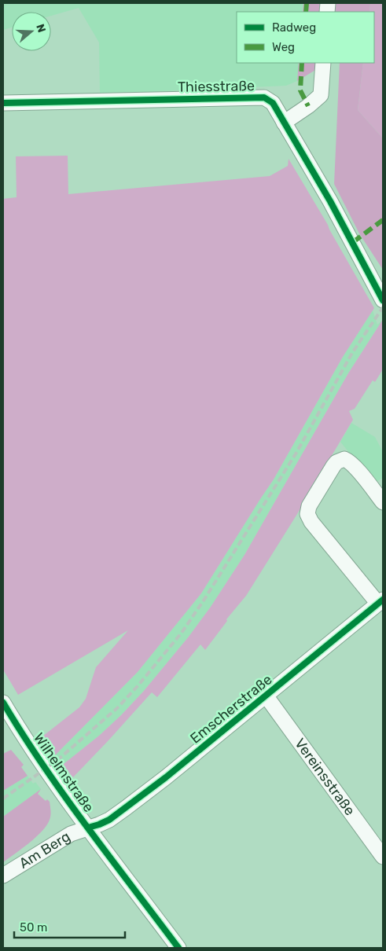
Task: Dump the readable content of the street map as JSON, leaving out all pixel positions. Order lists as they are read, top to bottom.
{
  "streets": {
    "street": [
      "Thiesstraße",
      "Emscherstraße",
      "Wilhelmstraße",
      "Vereinsstraße",
      "Am Berg"
    ]
  },
  "crossings": [
    ["Emscherstraße", "Wilhelmstraße"],
    ["Emscherstraße", "Vereinsstraße"],
    ["Emscherstraße", "Am Berg"],
    ["Wilhelmstraße", "Am Berg"]
  ],
  "legend": ["Radweg", "Weg"],
  "scale_bar": "50 m",
  "north": "right"
}
